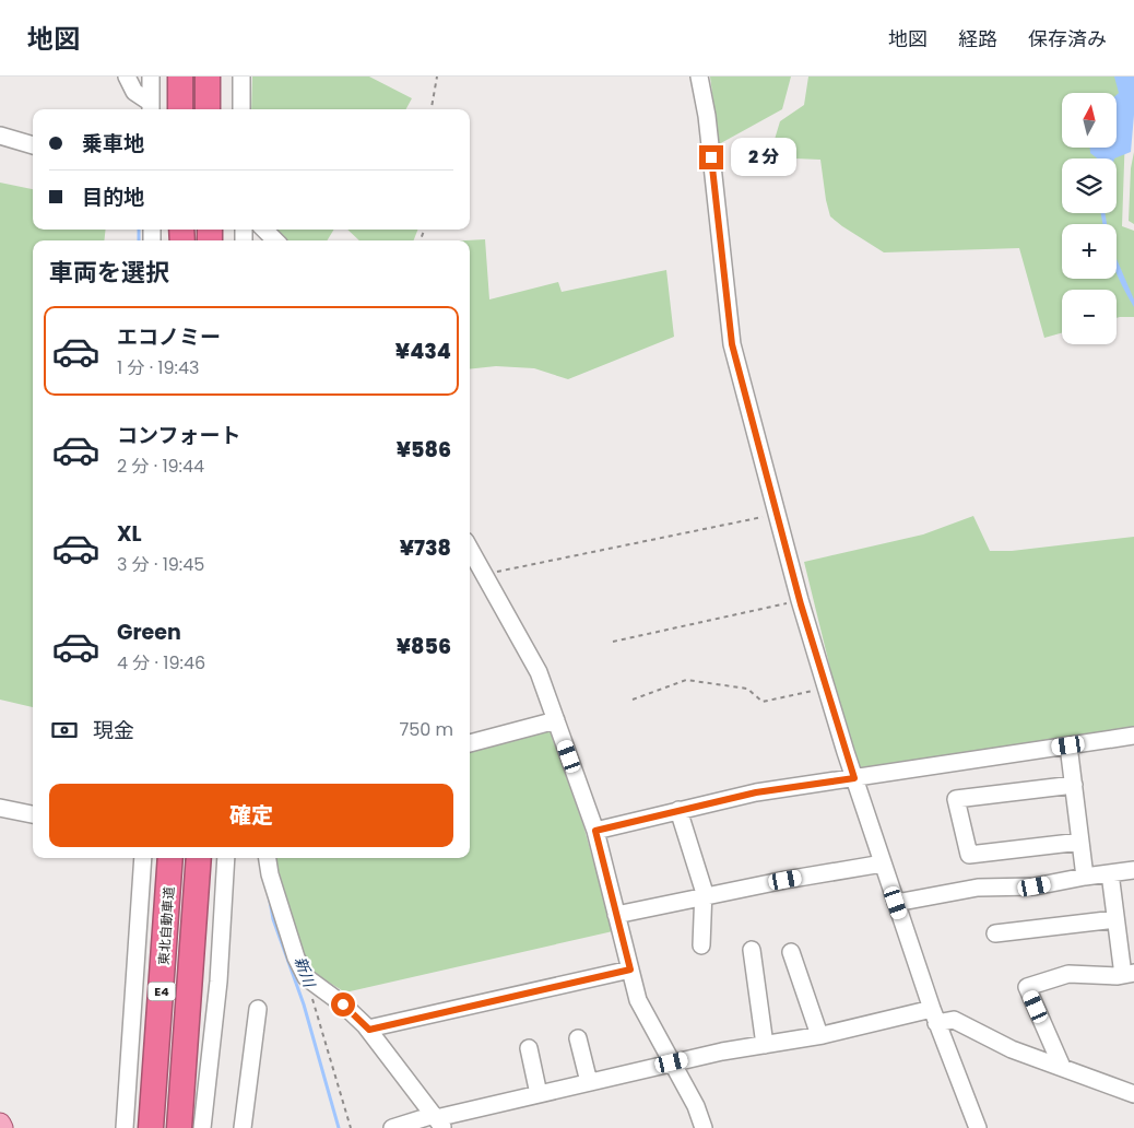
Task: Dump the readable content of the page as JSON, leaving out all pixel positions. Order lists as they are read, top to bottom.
{
  "streets": {
    "highway": ["東北自動車道", "E4"]
  },
  "water": ["新川"],
  "north": "top",
  "page": {
    "header": "地図",
    "nav": ["地図", "経路", "保存済み"],
    "map_buttons": ["+", "−"],
    "banner": ["乗車地", "目的地"],
    "bubble": "2 分",
    "heading": "車両を選択",
    "list": [
      {
        "name": "エコノミー",
        "note": "1 分 · 19:43",
        "value": "¥434"
      },
      {
        "name": "コンフォート",
        "note": "2 分 · 19:44",
        "value": "¥586"
      },
      {
        "name": "XL",
        "note": "3 分 · 19:45",
        "value": "¥738"
      },
      {
        "name": "Green",
        "note": "4 分 · 19:46",
        "value": "¥856"
      }
    ],
    "pay": ["現金", "750 m"],
    "buttons": "確定"
  }
}
